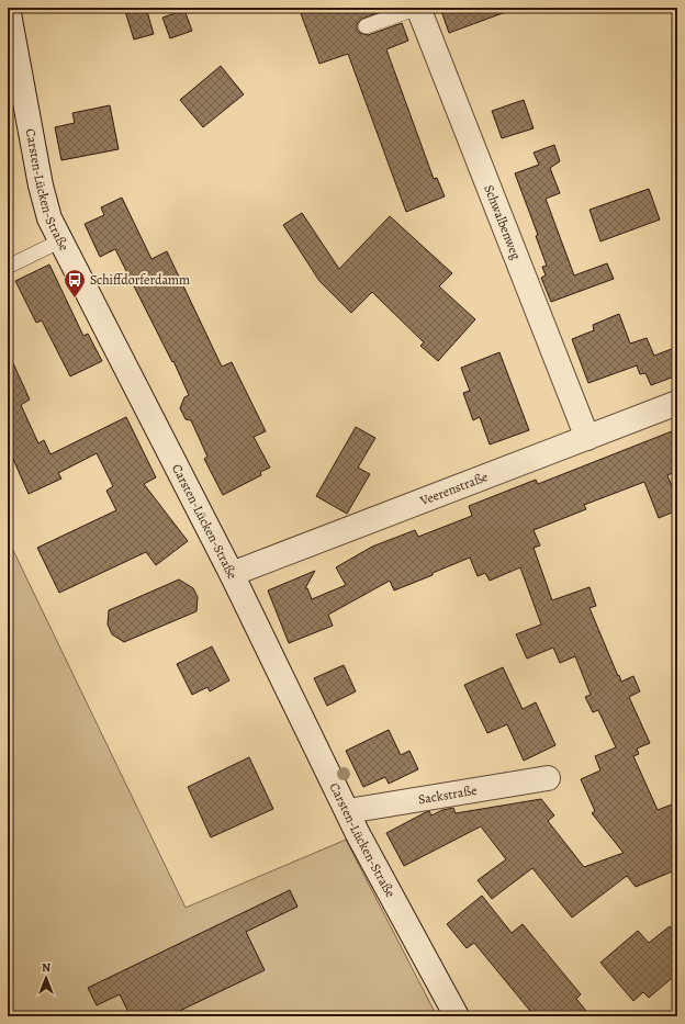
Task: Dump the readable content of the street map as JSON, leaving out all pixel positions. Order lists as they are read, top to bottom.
{
  "streets": {
    "street": [
      "Carsten-Lücken-Straße",
      "Schwalbenweg",
      "Veerenstraße",
      "Sackstraße"
    ]
  },
  "crossings": [
    ["Carsten-Lücken-Straße", "Veerenstraße"],
    ["Carsten-Lücken-Straße", "Sackstraße"],
    ["Schwalbenweg", "Veerenstraße"]
  ],
  "places": {
    "bus stop": ["Schiffdorferdamm"]
  },
  "north": "top"
}
